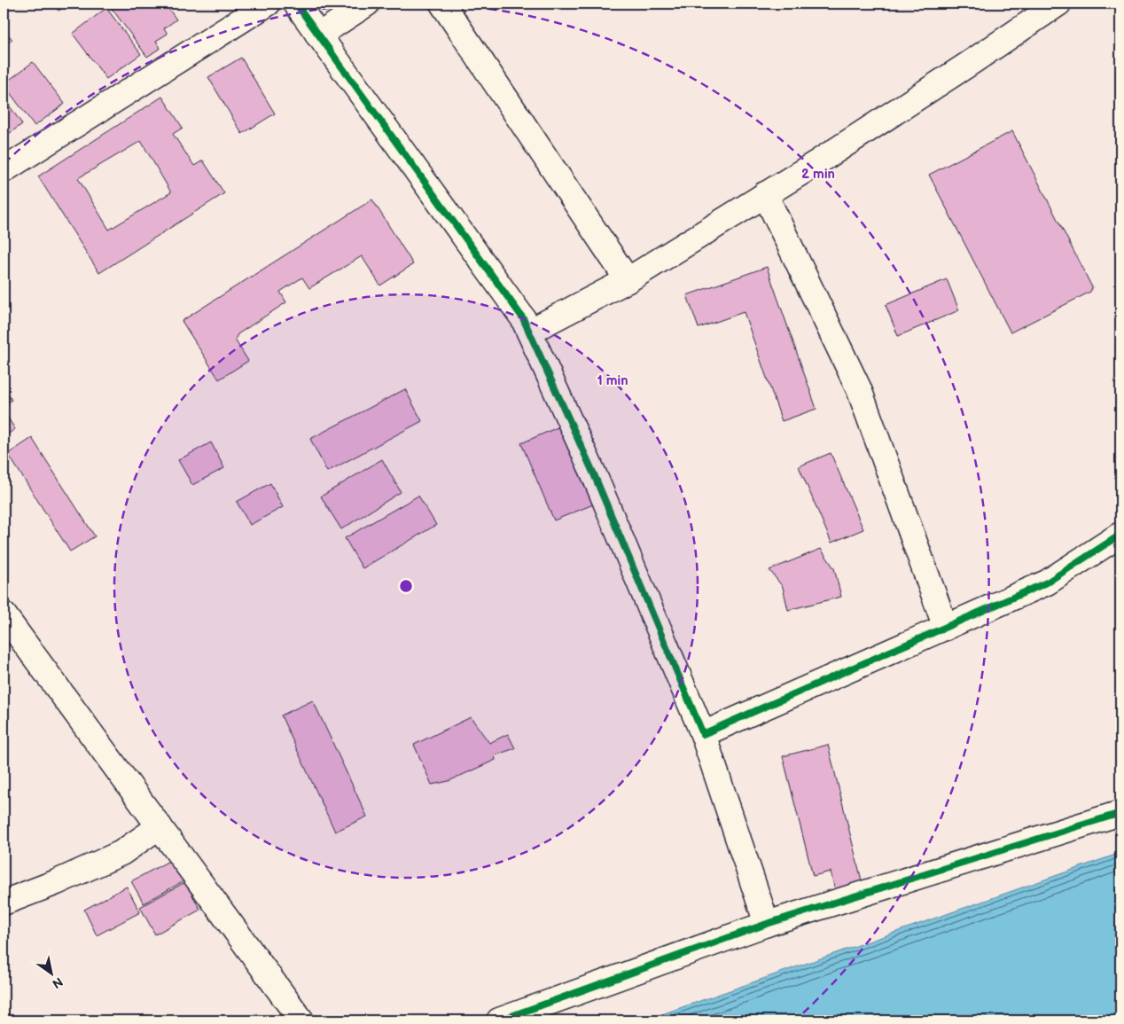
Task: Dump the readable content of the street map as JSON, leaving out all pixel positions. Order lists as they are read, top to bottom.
{
  "north": "bottom right",
  "rings": ["2 min", "1 min"]
}
